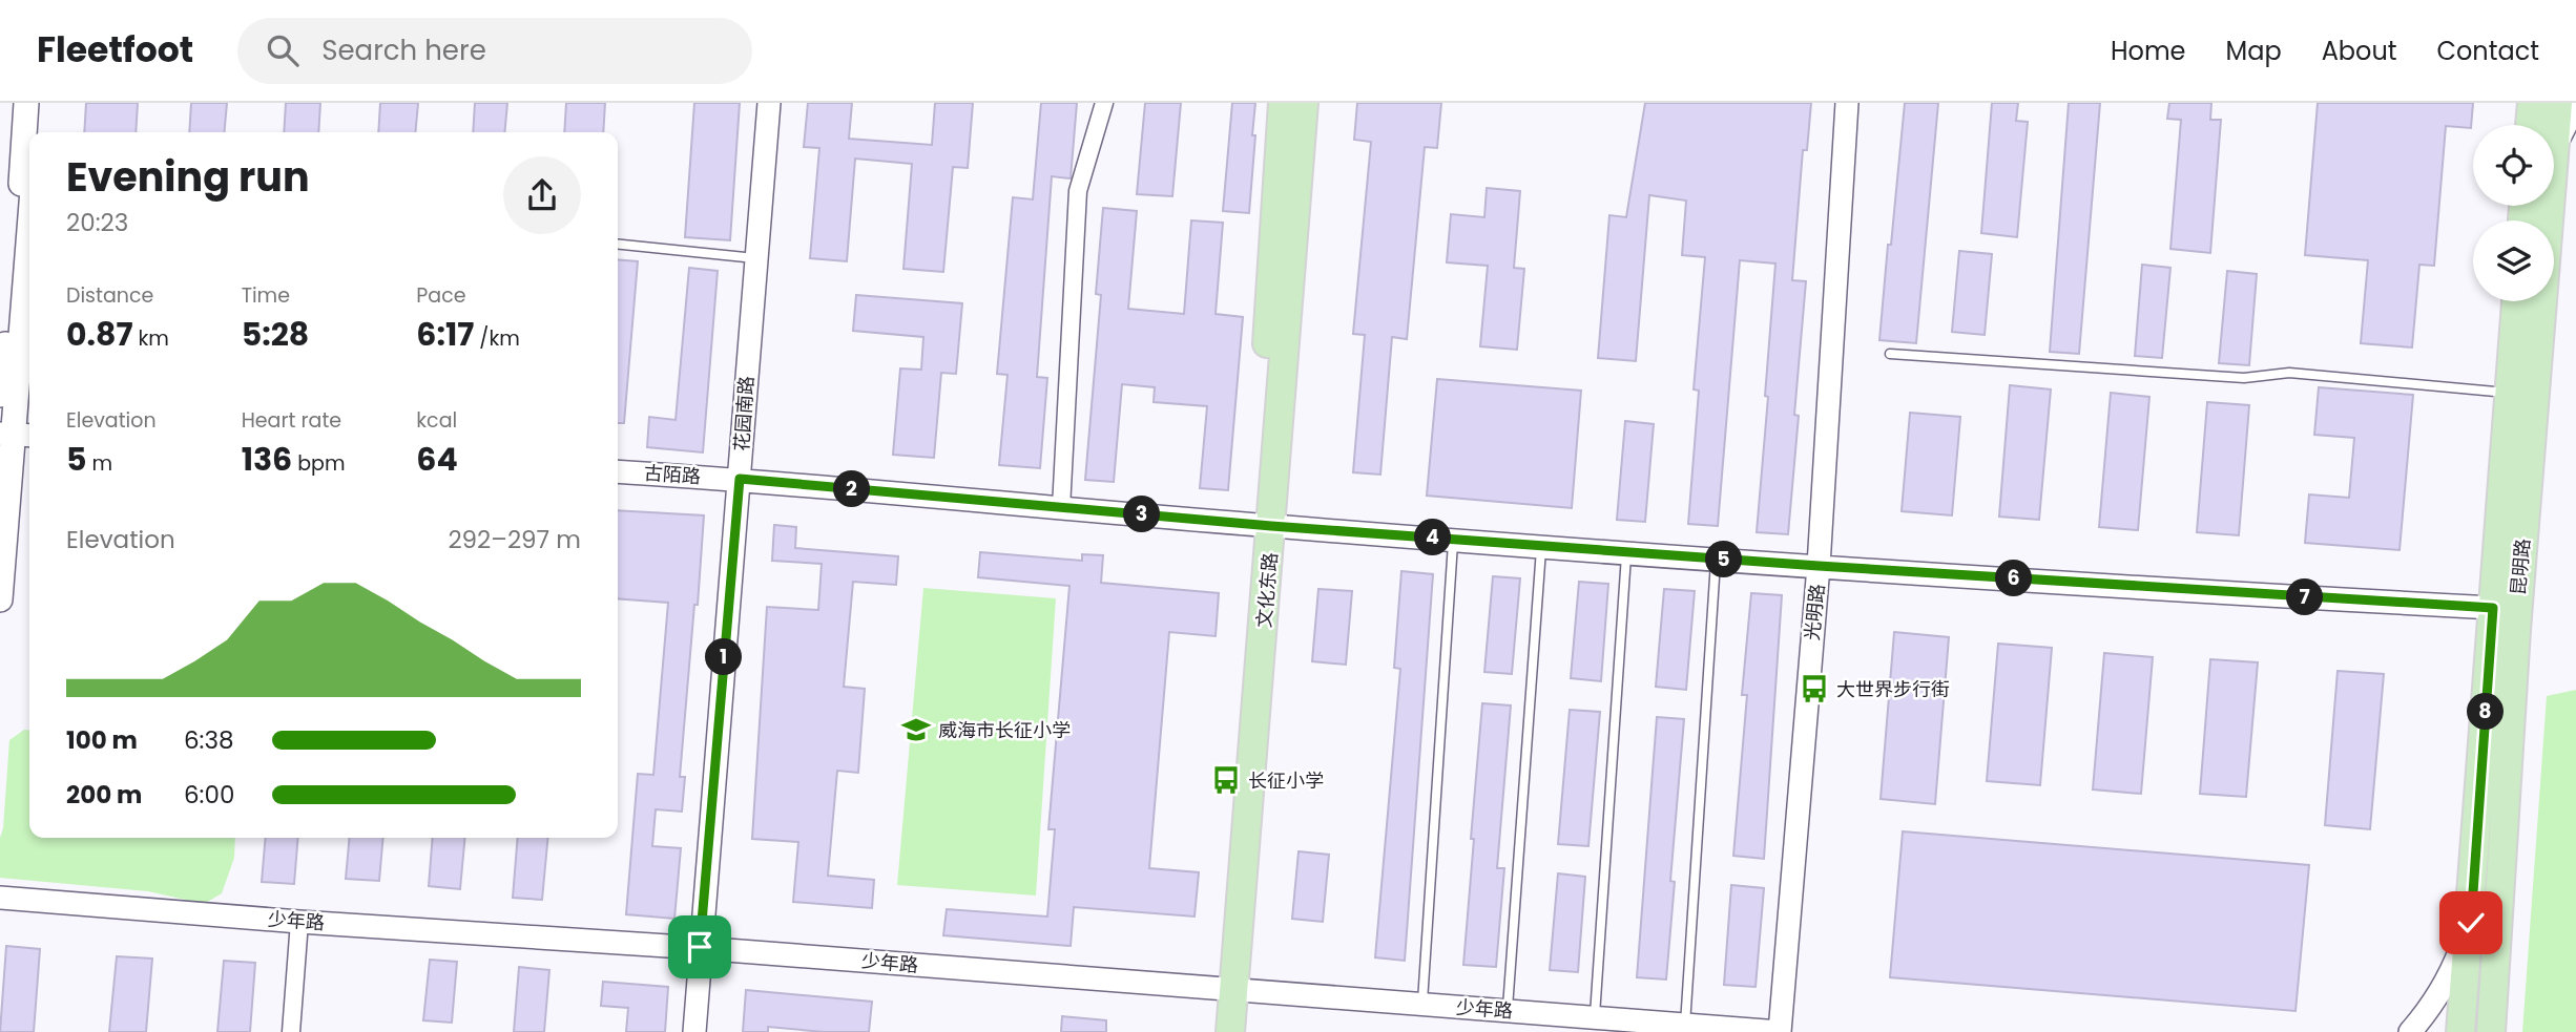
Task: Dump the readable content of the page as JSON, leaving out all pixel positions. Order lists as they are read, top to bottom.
{
  "streets": {
    "main road": ["昆明路", "文化东路"],
    "street": [
      "花园南路",
      "古陌路",
      "光明路",
      "少年路"
    ]
  },
  "crossings": [
    ["花园南路", "古陌路"],
    ["花园南路", "少年路"],
    ["古陌路", "昆明路"],
    ["古陌路", "文化东路"],
    ["古陌路", "光明路"],
    ["文化东路", "少年路"],
    ["光明路", "少年路"]
  ],
  "places": {
    "bus stop": ["大世界步行街", "长征小学"],
    "school or university": ["威海市长征小学"]
  },
  "page": {
    "header": "Fleetfoot",
    "search": "Search here",
    "nav": [
      "Home",
      "Map",
      "About",
      "Contact"
    ],
    "heading": ["Evening run", "20:23"],
    "stats": [
      ["Distance", "0.87 km"],
      ["Time", "5:28"],
      ["Pace", "6:17 /km"],
      ["Elevation", "5 m"],
      ["Heart rate", "136 bpm"],
      ["kcal", "64"]
    ],
    "pins": [
      "2",
      "3",
      "4",
      "5",
      "6",
      "7",
      "1",
      "8"
    ],
    "chart": ["Elevation", "292–297 m"],
    "list": [
      {
        "name": "100 m",
        "note": "6:38"
      },
      {
        "name": "200 m",
        "note": "6:00"
      }
    ]
  }
}
